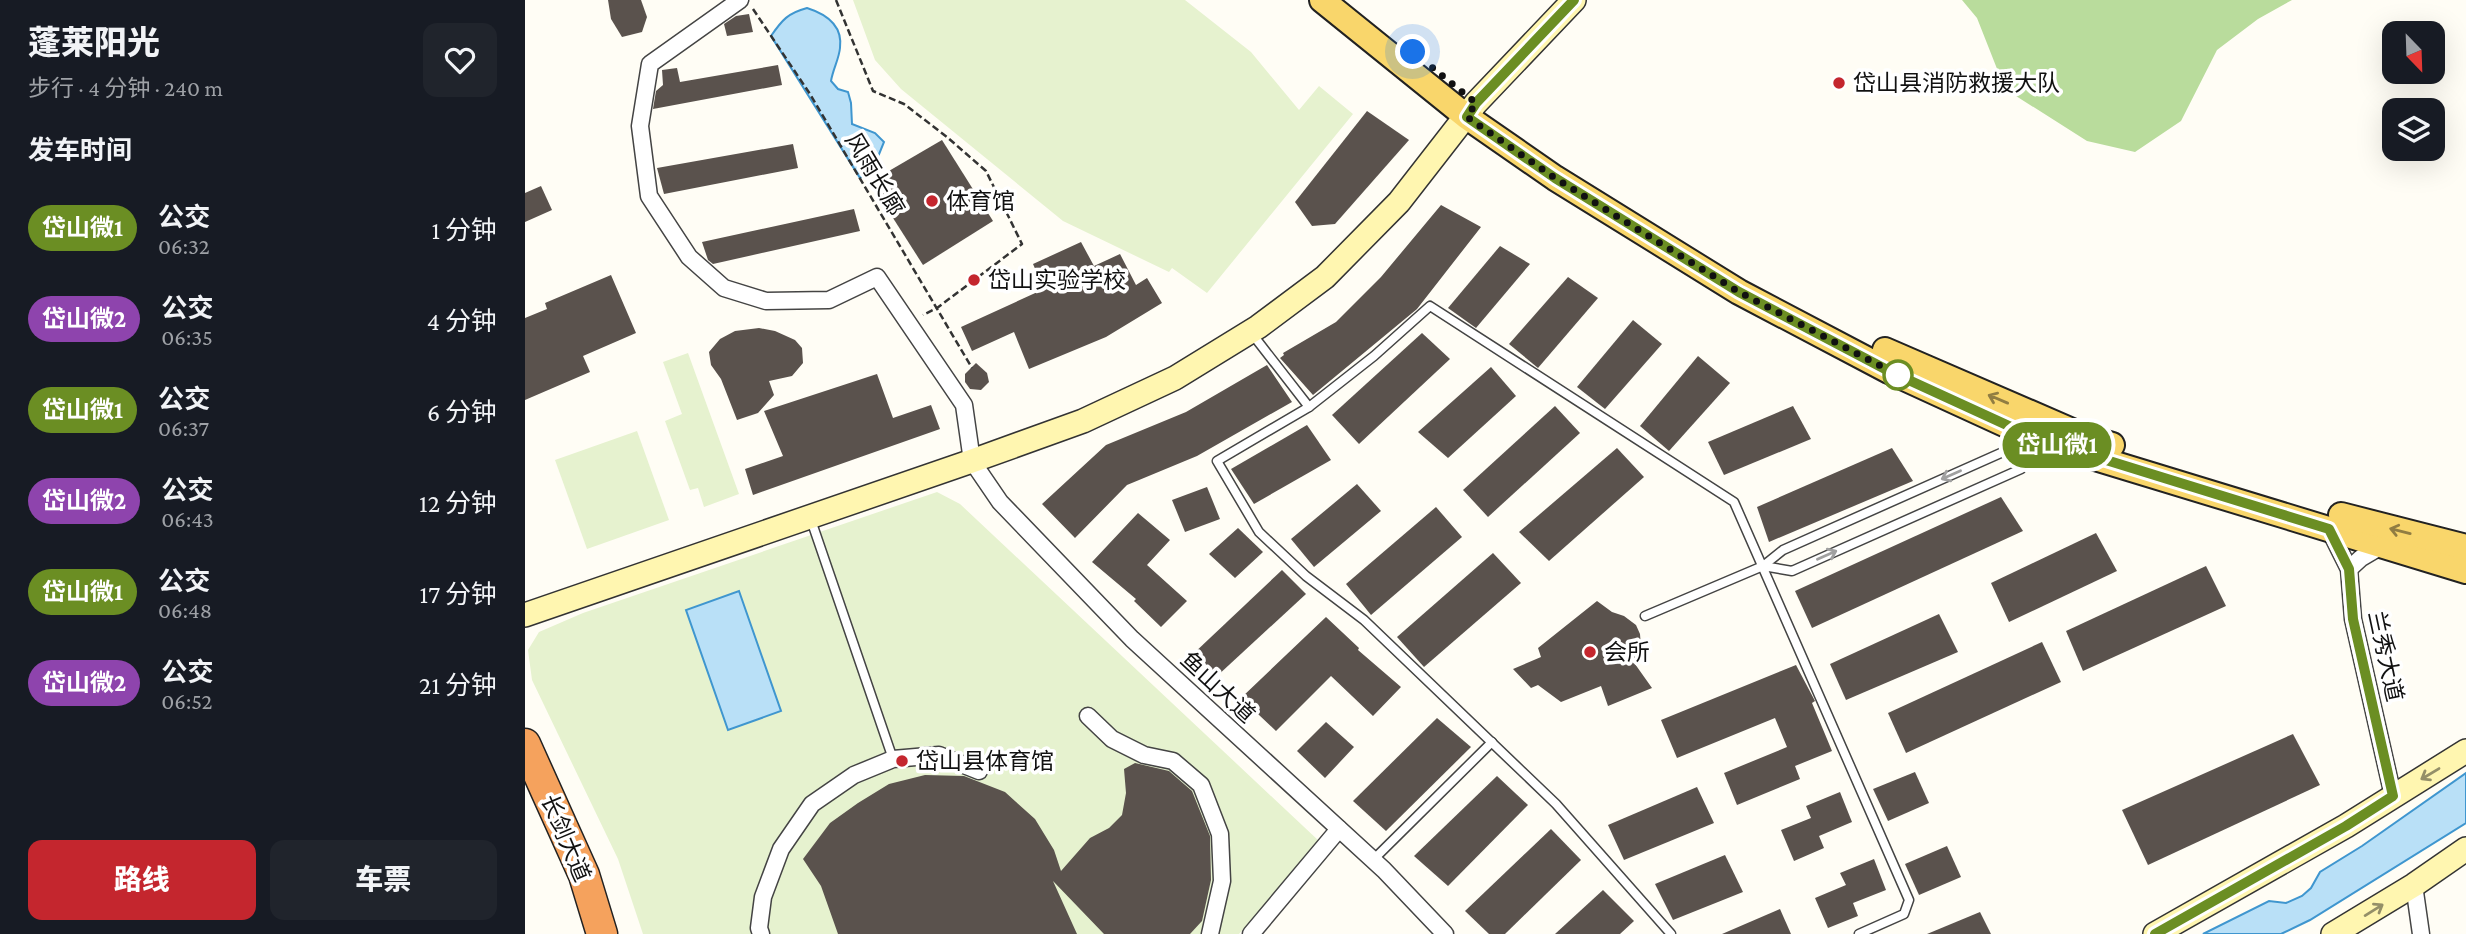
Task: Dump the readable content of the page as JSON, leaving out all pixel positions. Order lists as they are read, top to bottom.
{
  "streets": {
    "highway": ["长剑大道"],
    "street": ["兰秀大道", "鱼山大道"],
    "path": ["风雨长廊"]
  },
  "places": [
    "岱山县消防救援大队",
    "体育馆",
    "岱山实验学校",
    "会所",
    "岱山县体育馆"
  ],
  "lines": ["bus line 岱山微1"],
  "north": "bottom right",
  "page": {
    "heading": [
      ["蓬莱阳光", "步行 · 4 分钟 · 240 m"],
      "发车时间"
    ],
    "on_map": "岱山微1",
    "list": [
      {
        "mark": "岱山微1",
        "name": "公交",
        "note": "06:32",
        "value": "1 分钟"
      },
      {
        "mark": "岱山微2",
        "name": "公交",
        "note": "06:35",
        "value": "4 分钟"
      },
      {
        "mark": "岱山微1",
        "name": "公交",
        "note": "06:37",
        "value": "6 分钟"
      },
      {
        "mark": "岱山微2",
        "name": "公交",
        "note": "06:43",
        "value": "12 分钟"
      },
      {
        "mark": "岱山微1",
        "name": "公交",
        "note": "06:48",
        "value": "17 分钟"
      },
      {
        "mark": "岱山微2",
        "name": "公交",
        "note": "06:52",
        "value": "21 分钟"
      }
    ],
    "buttons": ["路线", "车票"]
  }
}
